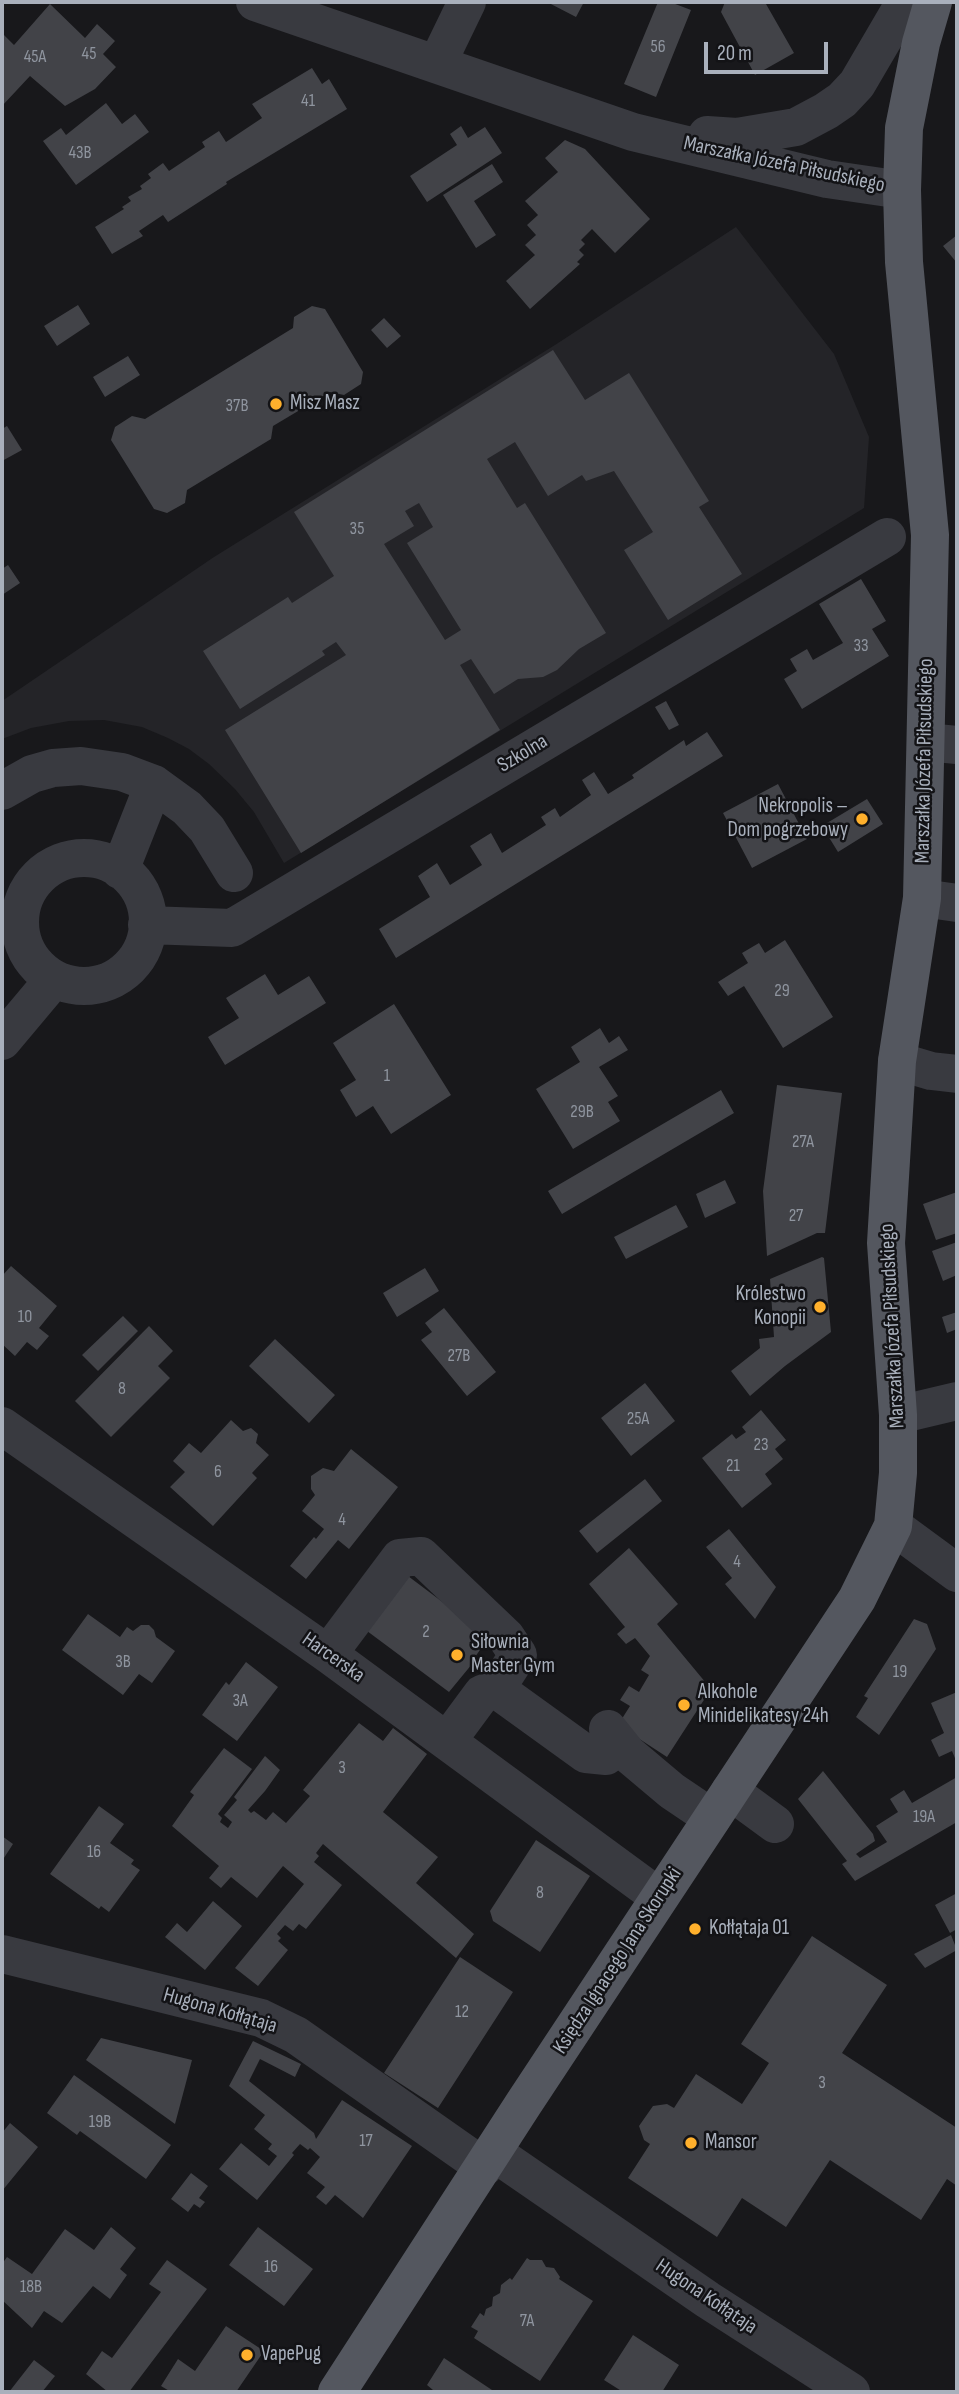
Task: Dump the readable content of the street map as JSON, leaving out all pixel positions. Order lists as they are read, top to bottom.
{
  "streets": {
    "main road": ["Marszałka Józefa Piłsudskiego", "Księdza Ignacego Jana Skorupki"],
    "street": ["Szkolna", "Harcerska", "Hugona Kołłątaja"]
  },
  "crossings": [
    ["Marszałka Józefa Piłsudskiego", "Księdza Ignacego Jana Skorupki"],
    ["Harcerska", "Księdza Ignacego Jana Skorupki"],
    ["Księdza Ignacego Jana Skorupki", "Hugona Kołłątaja"]
  ],
  "places": [
    "Misz Masz",
    "Nekropolis – Dom pogrzebowy",
    "Królestwo Konopii",
    "Siłownia Master Gym",
    "Alkohole Minidelikatesy 24h",
    "Kołłątaja 01",
    "Mansor",
    "VapePug"
  ],
  "house_numbers": [
    "56",
    "45",
    "45A",
    "41",
    "43B",
    "37B",
    "35",
    "33",
    "29",
    "1",
    "29B",
    "27A",
    "27",
    "10",
    "27B",
    "8",
    "25A",
    "23",
    "21",
    "6",
    "4",
    "4",
    "2",
    "3B",
    "19",
    "3A",
    "3",
    "19A",
    "16",
    "8",
    "12",
    "3",
    "19B",
    "17",
    "16",
    "18B",
    "7A"
  ],
  "scale_bar": "20 m"
}
